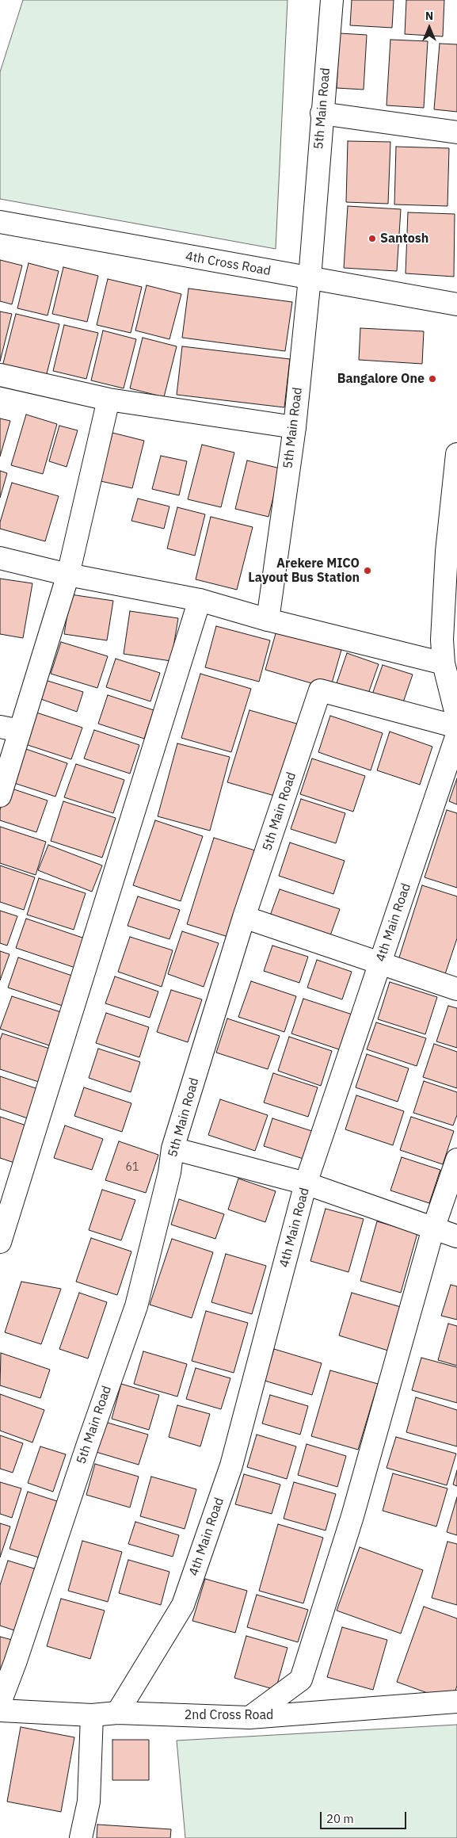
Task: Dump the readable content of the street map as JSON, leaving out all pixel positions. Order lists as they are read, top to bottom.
{
  "streets": {
    "street": [
      "5th Main Road",
      "4th Cross Road",
      "4th Main Road",
      "2nd Cross Road"
    ]
  },
  "crossings": [
    ["5th Main Road", "4th Cross Road"],
    ["4th Main Road", "2nd Cross Road"]
  ],
  "places": ["Santosh", "Bangalore One", "Arekere MICO Layout Bus Station"],
  "house_numbers": ["61"],
  "scale_bar": "20 m",
  "north": "top"
}
